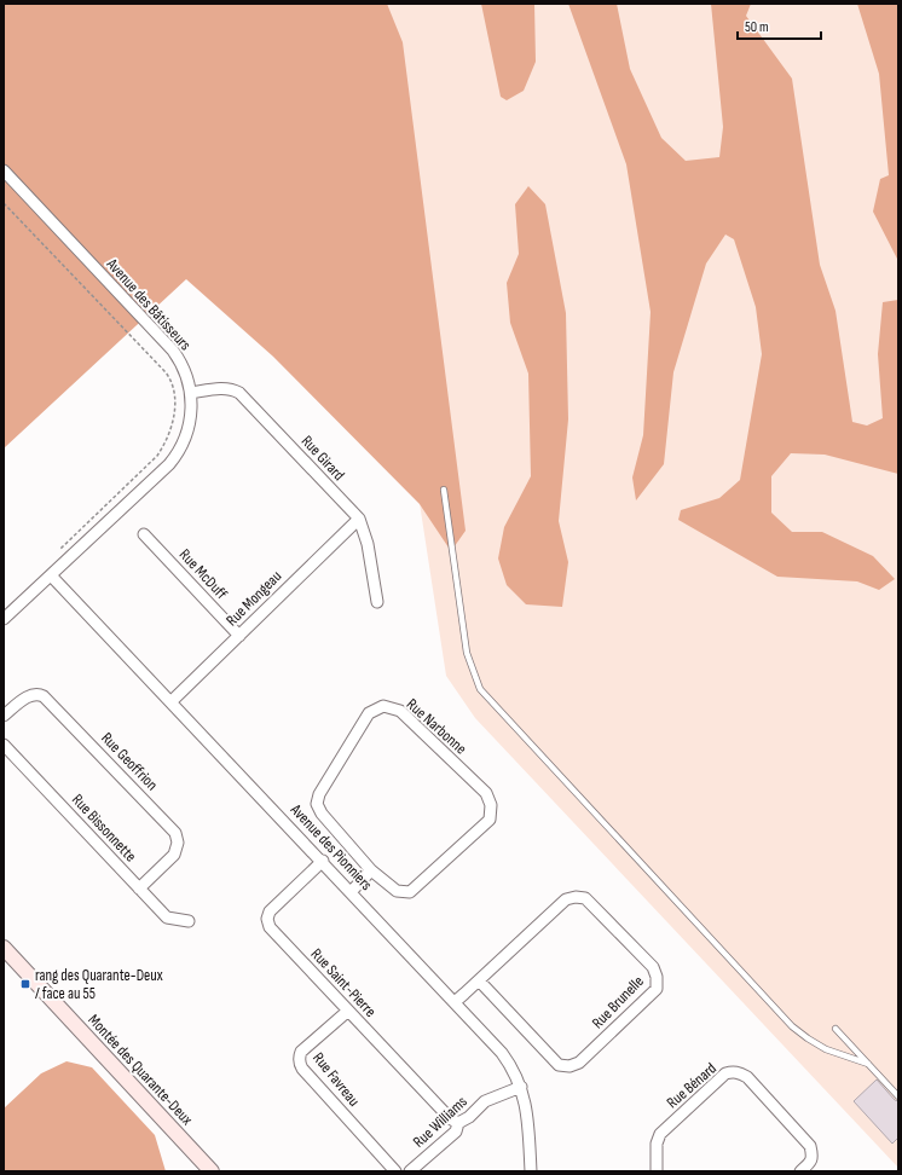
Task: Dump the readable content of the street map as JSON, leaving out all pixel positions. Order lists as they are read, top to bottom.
{
  "streets": {
    "main road": ["Montée des Quarante-Deux"],
    "street": [
      "Avenue des Bâtisseurs",
      "Rue Girard",
      "Rue McDuff",
      "Rue Mongeau",
      "Rue Narbonne",
      "Rue Geoffrion",
      "Rue Bissonnette",
      "Avenue des Pionniers",
      "Rue Saint-Pierre",
      "Rue Brunelle",
      "Rue Favreau",
      "Rue Bénard",
      "Rue Williams"
    ]
  },
  "crossings": [
    ["Avenue des Bâtisseurs", "Rue Girard"],
    ["Avenue des Bâtisseurs", "Avenue des Pionniers"],
    ["Rue Girard", "Rue Mongeau"],
    ["Rue McDuff", "Rue Mongeau"],
    ["Rue Mongeau", "Avenue des Pionniers"],
    ["Rue Geoffrion", "Rue Bissonnette"],
    ["Avenue des Pionniers", "Rue Saint-Pierre"],
    ["Avenue des Pionniers", "Rue Brunelle"],
    ["Avenue des Pionniers", "Rue Williams"],
    ["Rue Saint-Pierre", "Rue Favreau"],
    ["Rue Saint-Pierre", "Rue Williams"]
  ],
  "places": {
    "transit": ["rang des Quarante-Deux / face au 55"]
  },
  "scale_bar": "50 m"
}
